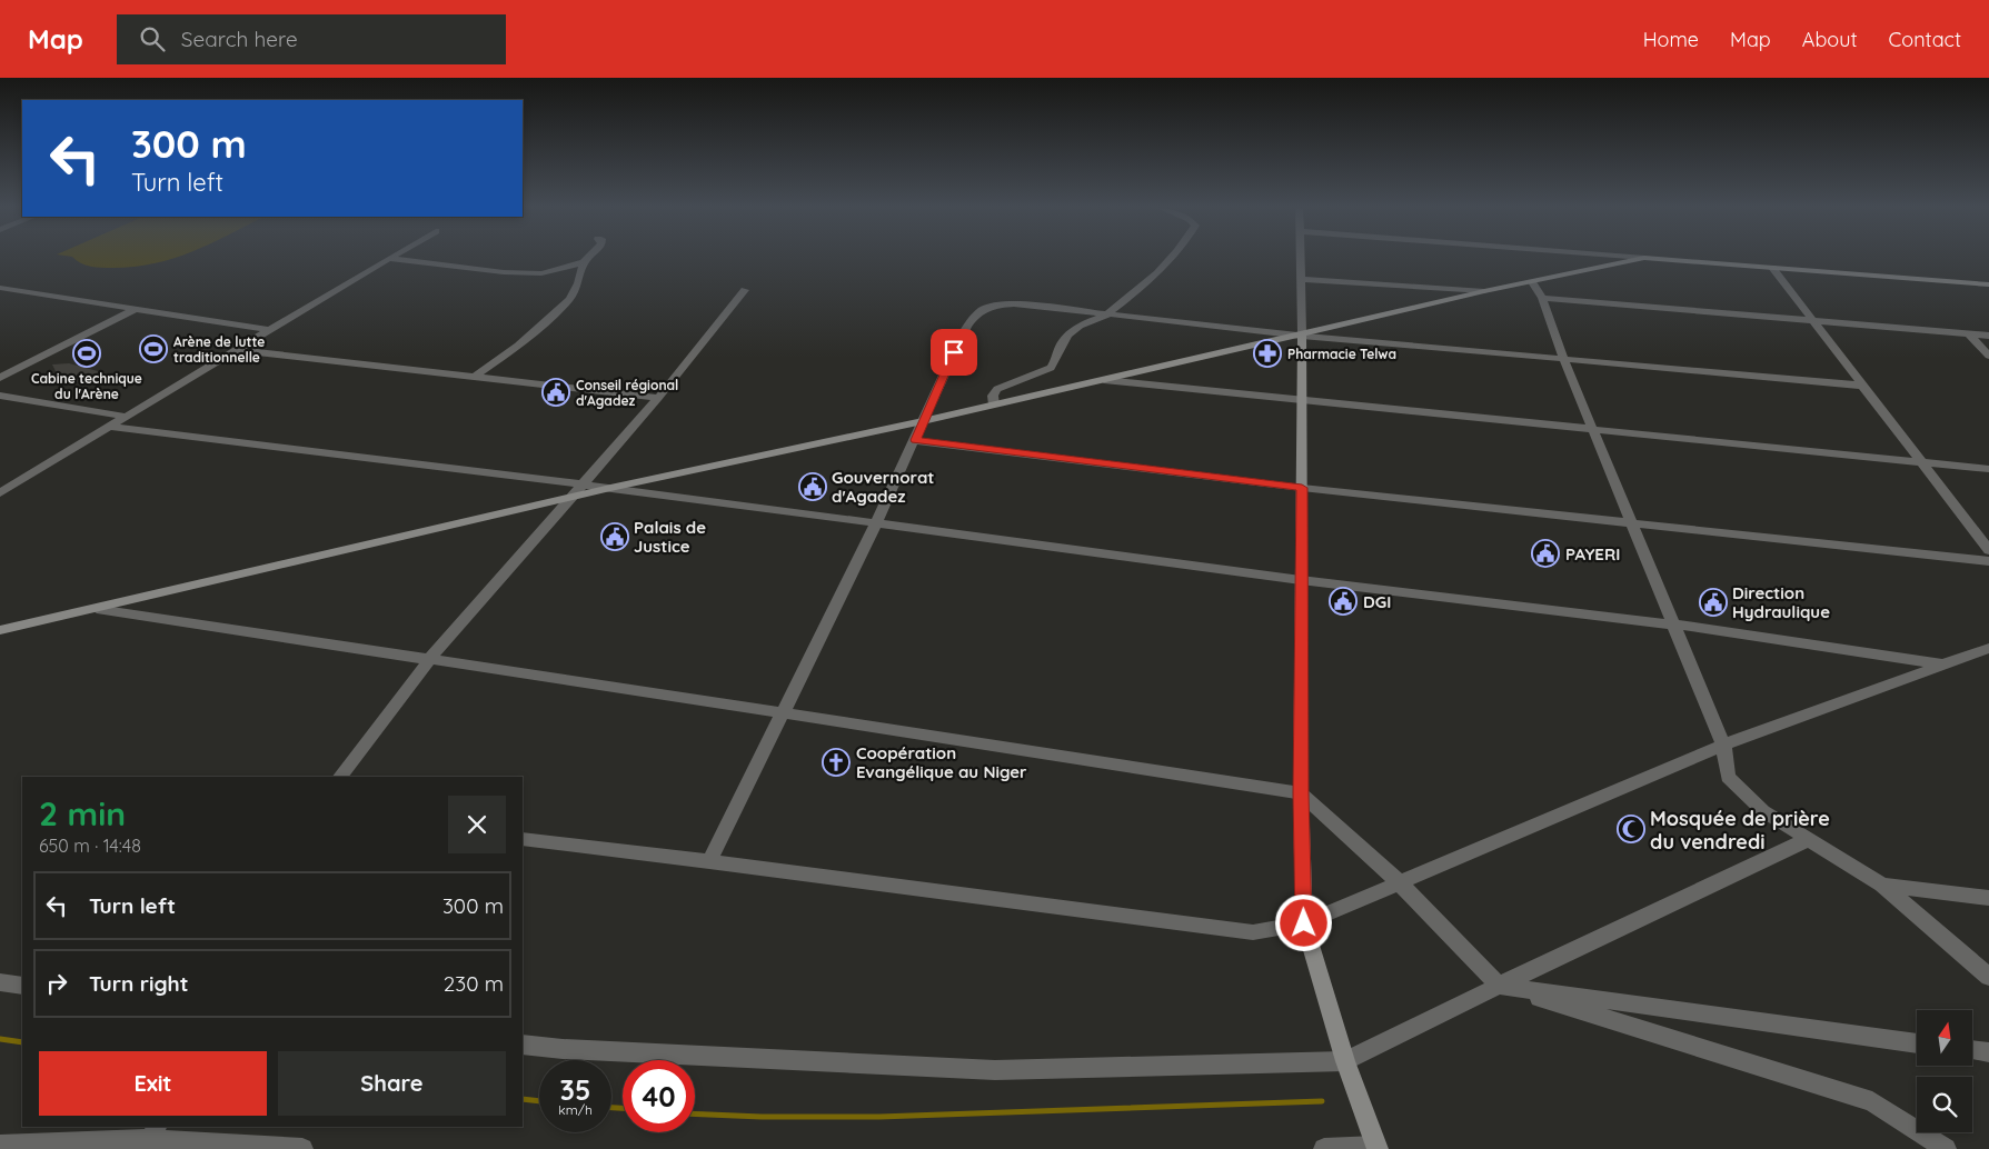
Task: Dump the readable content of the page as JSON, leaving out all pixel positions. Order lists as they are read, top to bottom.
{
  "places": {
    "sports": ["Arène de lutte traditionnelle", "Cabine technique du l'Arène"],
    "pharmacy": ["Pharmacie Telwa"],
    "public building": [
      "Conseil régional d'Agadez",
      "Gouvernorat d'Agadez",
      "Palais de Justice",
      "PAYERI",
      "DGI",
      "Direction Hydraulique"
    ],
    "church": ["Coopération Evangélique au Niger"],
    "mosque": ["Mosquée de prière du vendredi"]
  },
  "north": "top",
  "page": {
    "header": "Map",
    "search": "Search here",
    "nav": [
      "Home",
      "Map",
      "About",
      "Contact"
    ],
    "turn": ["300 m", "Turn left"],
    "heading": ["2 min", "650 m · 14:48"],
    "list": [
      {
        "name": "Turn left",
        "value": "300 m"
      },
      {
        "name": "Turn right",
        "value": "230 m"
      }
    ],
    "buttons": ["Exit", "Share"],
    "speed": "35 km/h",
    "limit": "40"
  }
}
